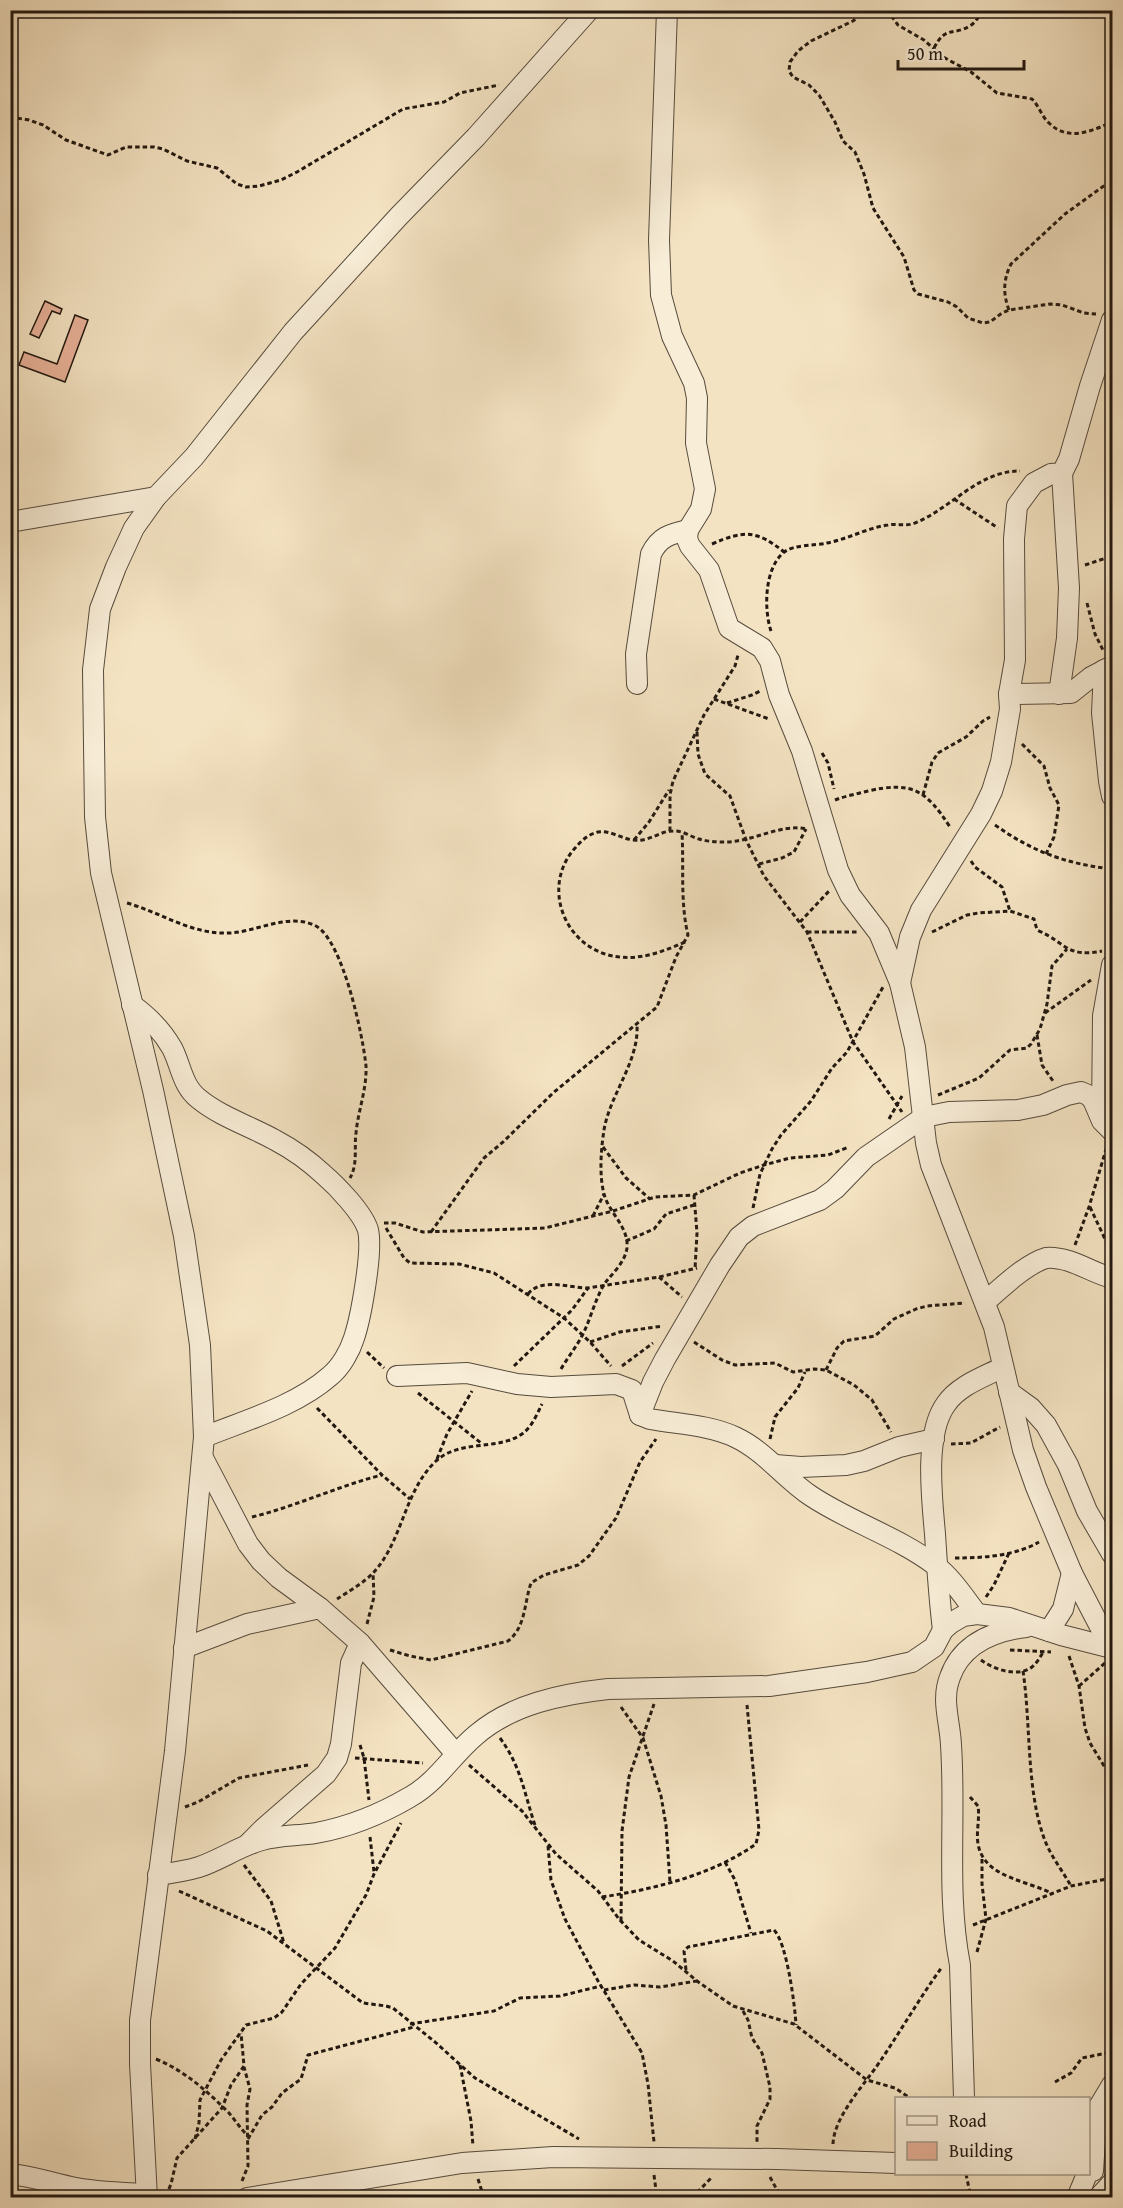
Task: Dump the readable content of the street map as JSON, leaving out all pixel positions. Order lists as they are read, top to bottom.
{
  "legend": ["Road", "Building"],
  "scale_bar": "50 m"
}
